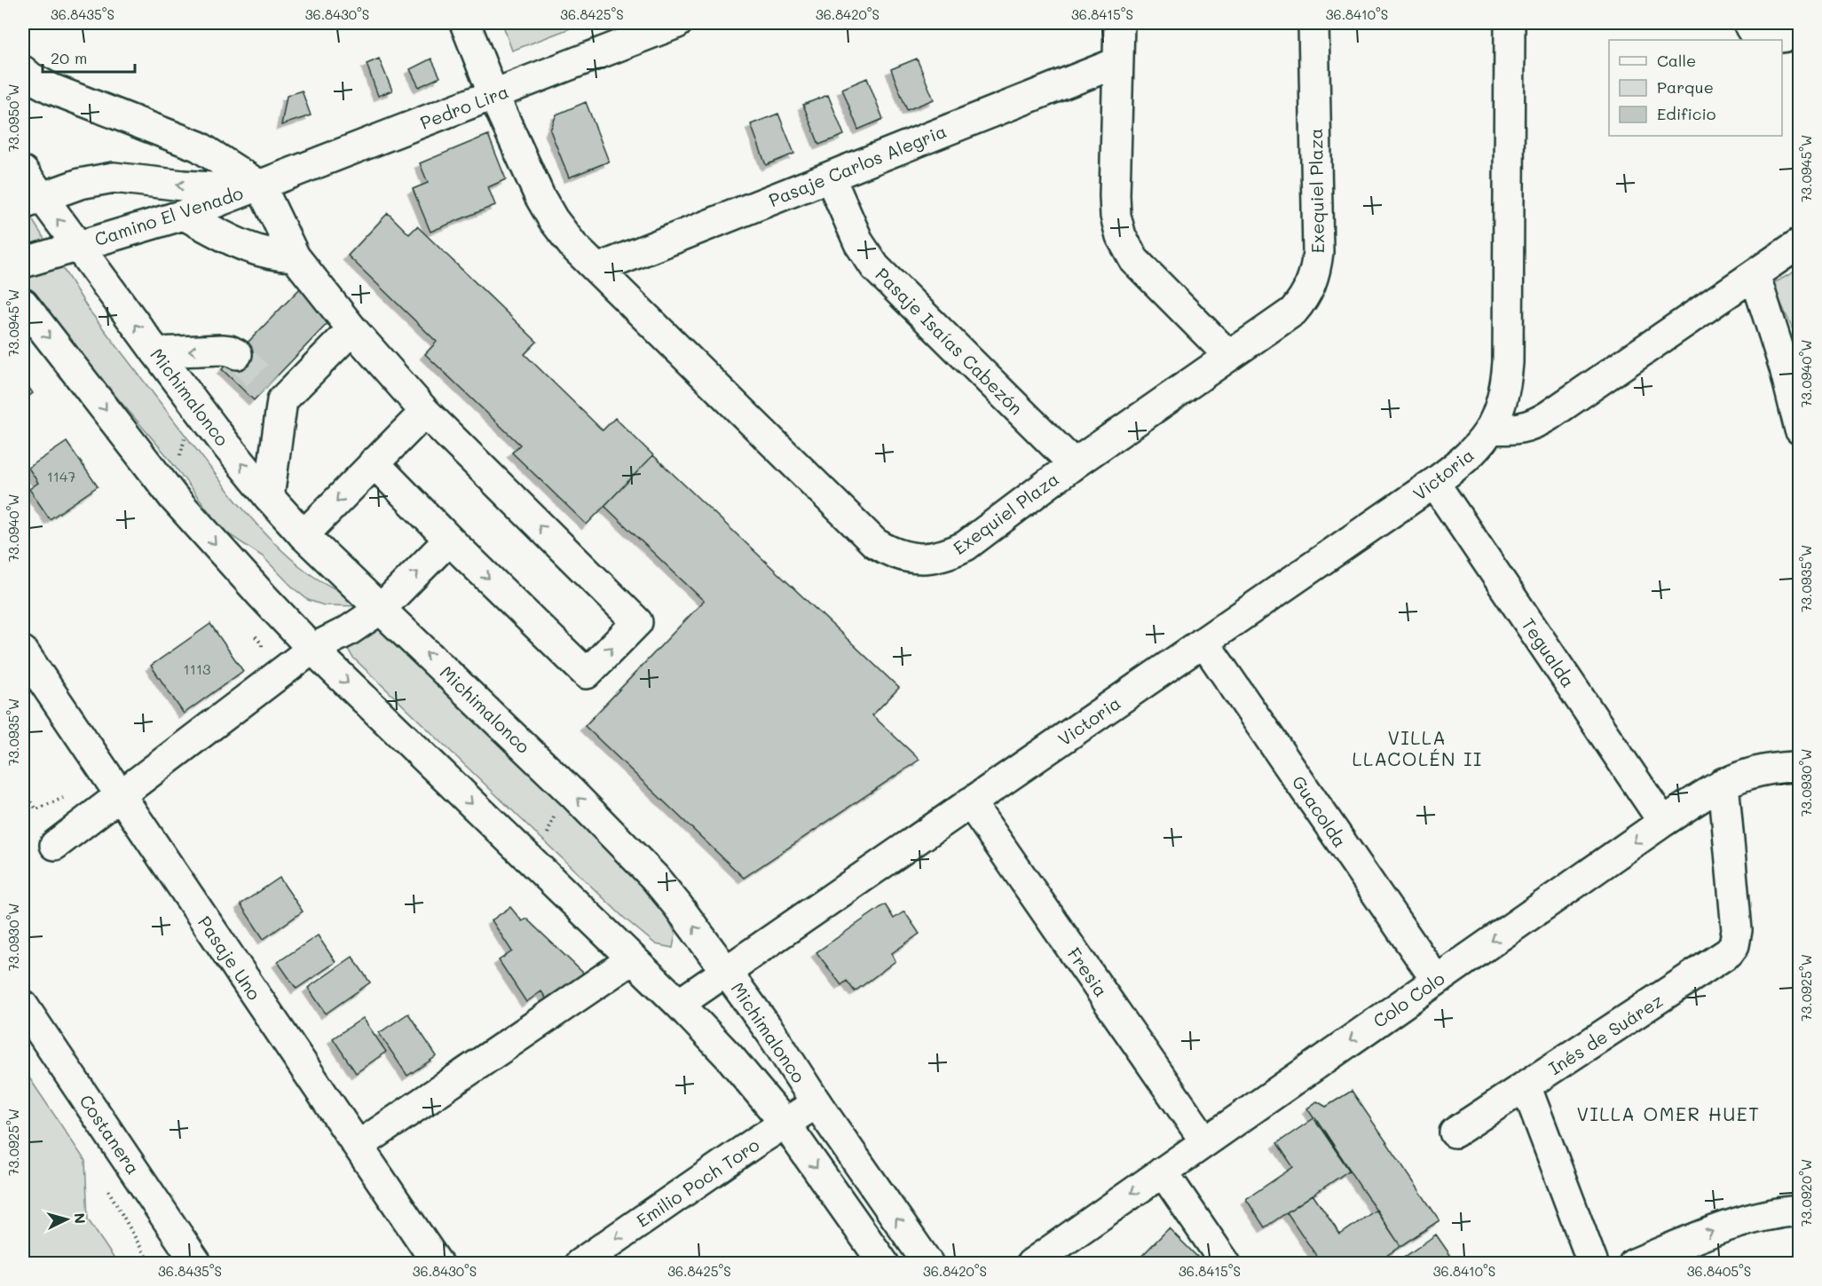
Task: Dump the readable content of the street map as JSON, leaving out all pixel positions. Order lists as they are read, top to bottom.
{
  "streets": {
    "street": [
      "Pedro Lira",
      "Pasaje Carlos Alegria",
      "Exequiel Plaza",
      "Camino El Venado",
      "Pasaje Isaías Cabezón",
      "Michimalonco",
      "Victoria",
      "Tegualda",
      "Guacolda",
      "Pasaje Uno",
      "Fresia",
      "Colo Colo",
      "Inés de Suárez",
      "Costanera",
      "Emilio Poch Toro"
    ]
  },
  "crossings": [
    ["Pedro Lira", "Exequiel Plaza"],
    ["Pedro Lira", "Camino El Venado"],
    ["Pasaje Carlos Alegria", "Exequiel Plaza"],
    ["Pasaje Carlos Alegria", "Pasaje Isaías Cabezón"],
    ["Exequiel Plaza", "Pasaje Isaías Cabezón"],
    ["Camino El Venado", "Michimalonco"],
    ["Michimalonco", "Victoria"],
    ["Michimalonco", "Emilio Poch Toro"],
    ["Victoria", "Tegualda"],
    ["Victoria", "Guacolda"],
    ["Victoria", "Fresia"],
    ["Tegualda", "Colo Colo"],
    ["Guacolda", "Colo Colo"],
    ["Fresia", "Colo Colo"],
    ["Colo Colo", "Inés de Suárez"]
  ],
  "one_way": ["Colo Colo"],
  "districts": ["VILLA LLACOLÉN II", "VILLA OMER HUET"],
  "house_numbers": ["1147", "1113"],
  "legend": ["Calle", "Parque", "Edificio"],
  "scale_bar": "20 m",
  "north": "right",
  "coordinates": [
    "36.8435°S",
    "36.8430°S",
    "36.8425°S",
    "36.8420°S",
    "36.8415°S",
    "36.8410°S",
    "73.0950°W",
    "73.0945°W",
    "73.0940°W",
    "73.0935°W",
    "73.0930°W",
    "73.0925°W",
    "73.0920°W",
    "36.8405°S"
  ]
}
